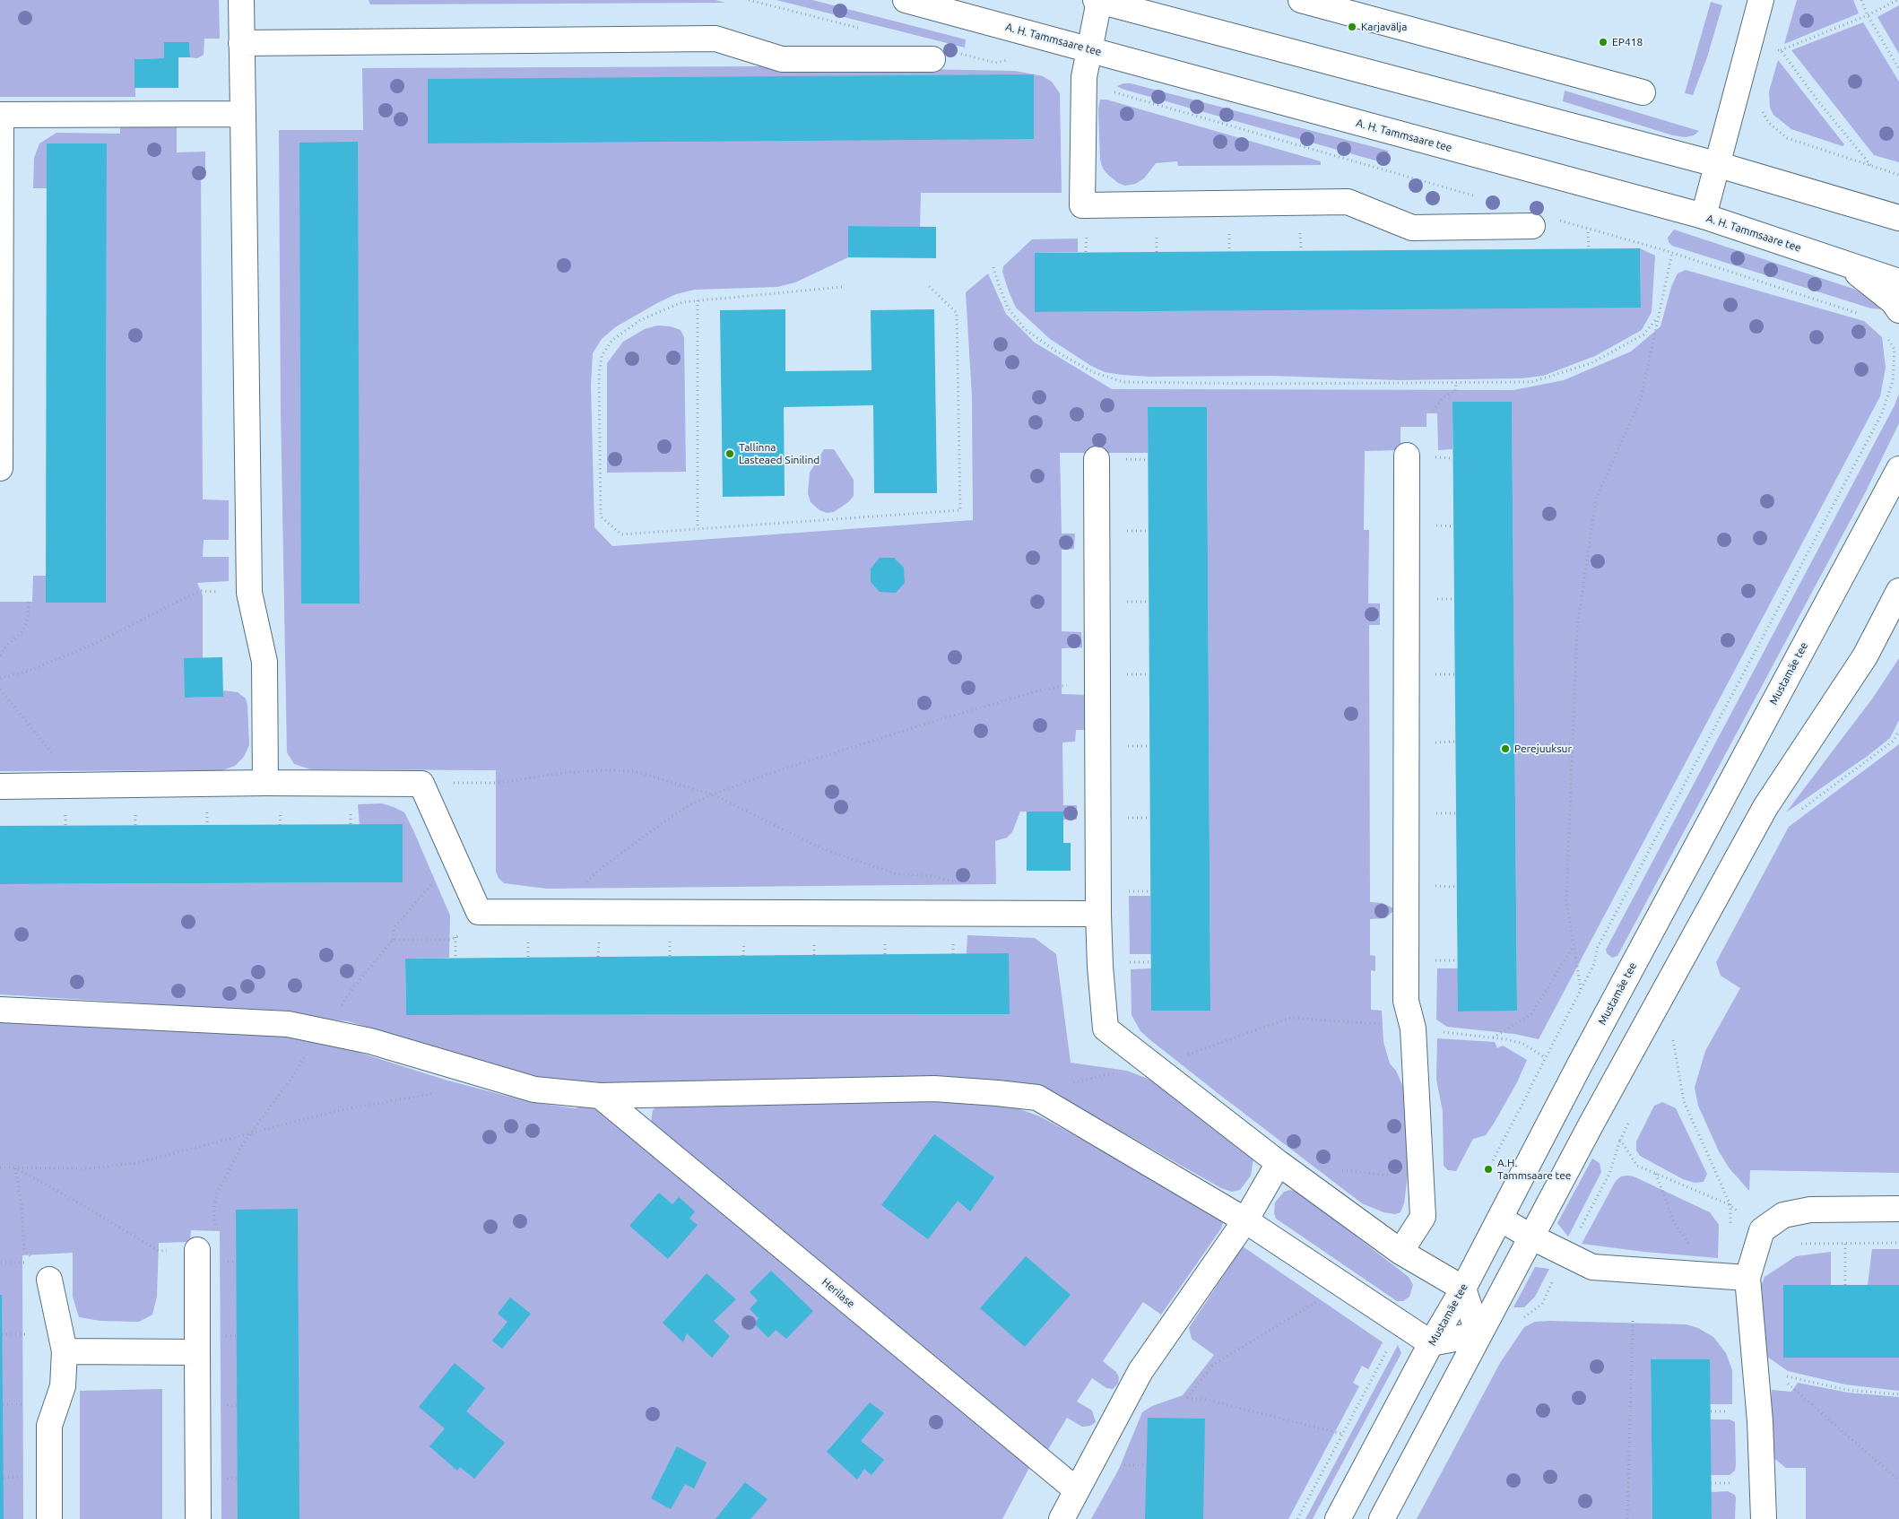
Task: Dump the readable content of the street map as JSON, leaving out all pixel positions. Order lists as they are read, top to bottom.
{
  "streets": {
    "street": ["A. H. Tammsaare tee", "Mustamäe tee", "Herilase"]
  },
  "places": [
    "Karjavälja",
    "EP418",
    "Tallinna Lasteaed Sinilind",
    "Perejuuksur",
    "A.H. Tammsaare tee"
  ]
}
